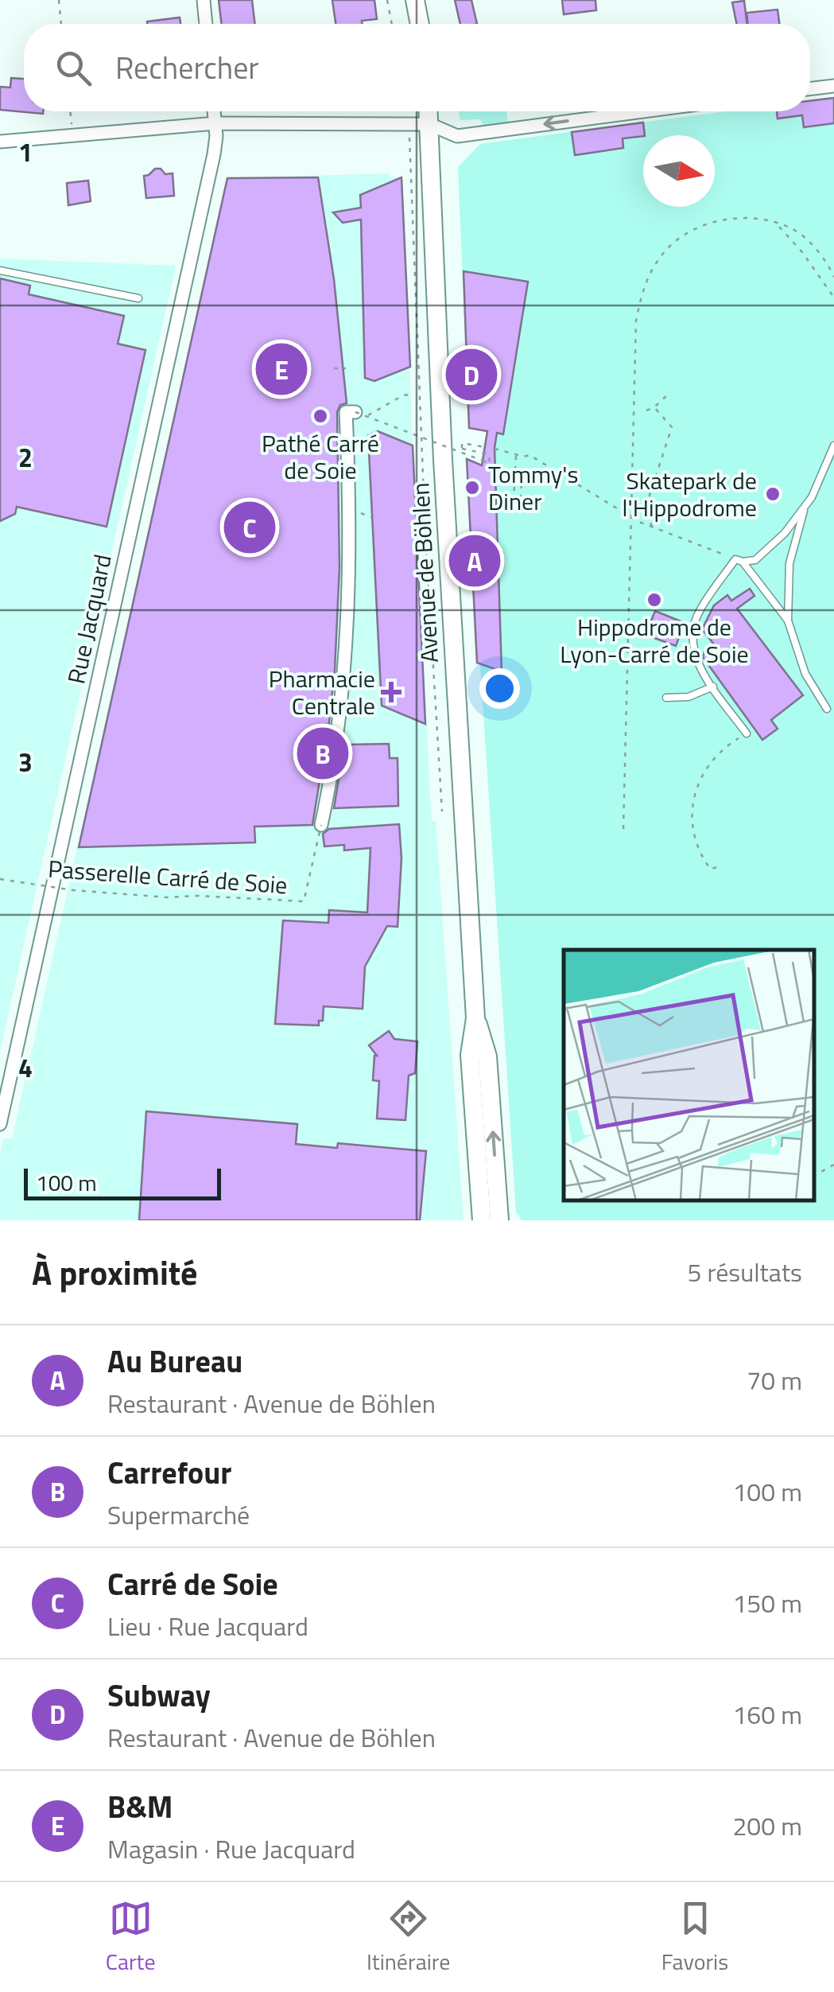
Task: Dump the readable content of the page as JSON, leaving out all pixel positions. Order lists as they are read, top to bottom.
{
  "streets": {
    "main road": ["Avenue de Böhlen"],
    "street": ["Rue Jacquard"],
    "path": ["Passerelle Carré de Soie"]
  },
  "places": {
    "other": [
      "Pathé Carré de Soie",
      "Tommy's Diner",
      "Skatepark de l'Hippodrome",
      "Hippodrome de Lyon-Carré de Soie"
    ],
    "health": ["Pharmacie Centrale"]
  },
  "scale_bar": "100 m",
  "north": "right",
  "page": {
    "search": "Rechercher",
    "pins": [
      "E",
      "D",
      "C",
      "A",
      "B"
    ],
    "scale": "100 m",
    "heading": ["À proximité", "5 résultats"],
    "list": [
      {
        "mark": "A",
        "name": "Au Bureau",
        "note": "Restaurant · Avenue de Böhlen",
        "value": "70 m"
      },
      {
        "mark": "B",
        "name": "Carrefour",
        "note": "Supermarché",
        "value": "100 m"
      },
      {
        "mark": "C",
        "name": "Carré de Soie",
        "note": "Lieu · Rue Jacquard",
        "value": "150 m"
      },
      {
        "mark": "D",
        "name": "Subway",
        "note": "Restaurant · Avenue de Böhlen",
        "value": "160 m"
      },
      {
        "mark": "E",
        "name": "B&M",
        "note": "Magasin · Rue Jacquard",
        "value": "200 m"
      }
    ],
    "nav": ["Carte", "Itinéraire", "Favoris"]
  },
  "grid": {
    "rows": [
      "1",
      "2",
      "3",
      "4"
    ]
  }
}
